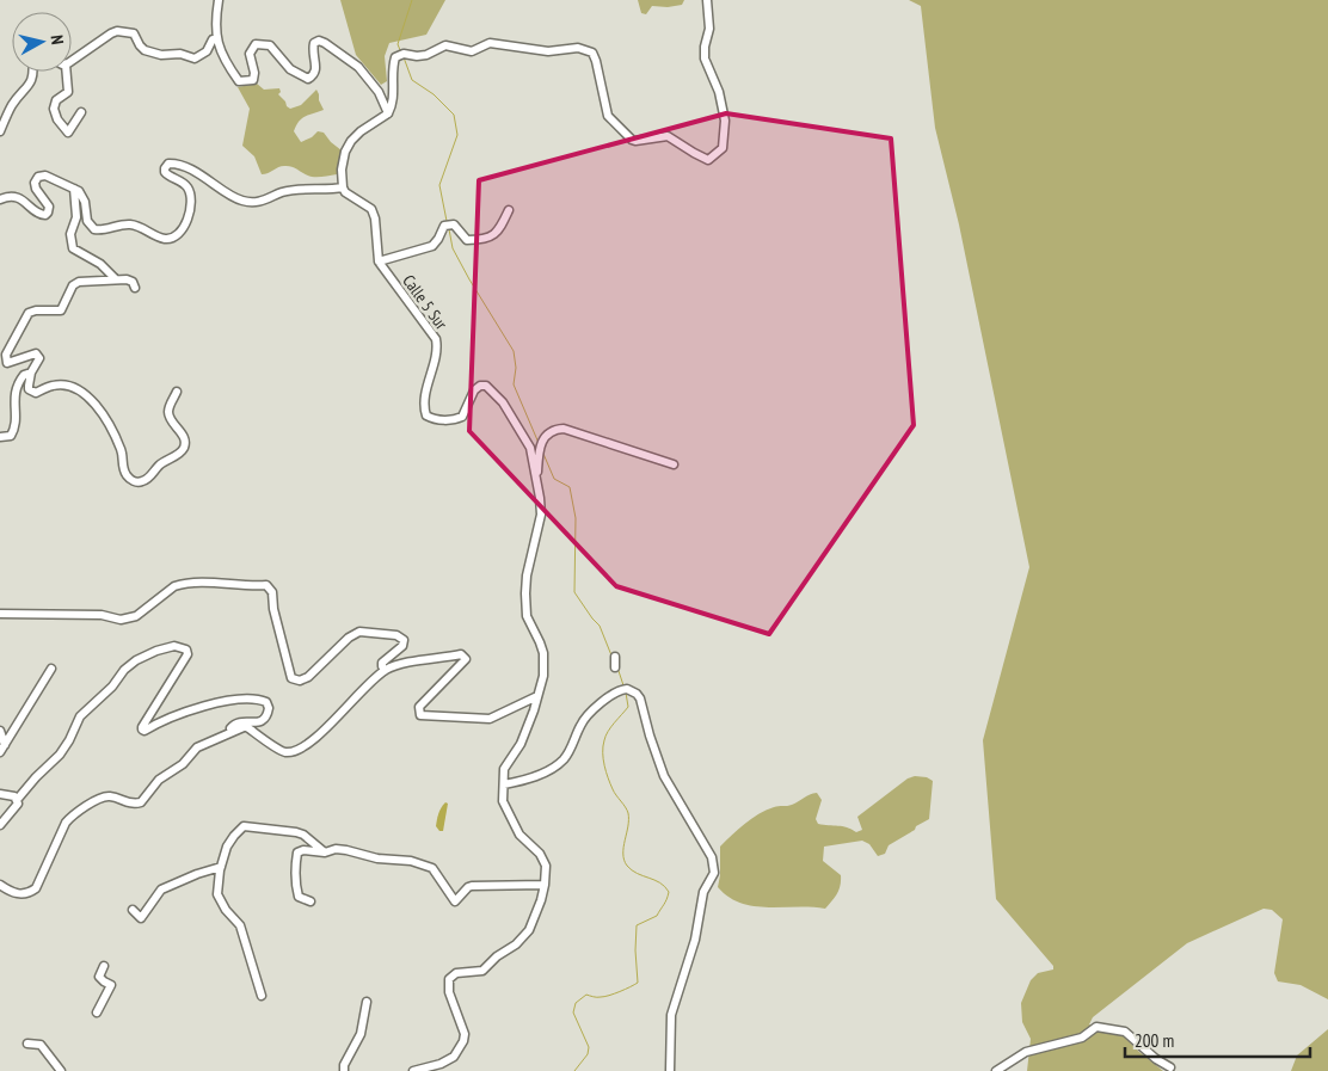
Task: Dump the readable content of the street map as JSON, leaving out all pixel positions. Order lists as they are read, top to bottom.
{
  "streets": {
    "street": ["Calle 5 Sur"]
  },
  "scale_bar": "200 m",
  "north": "right"
}
